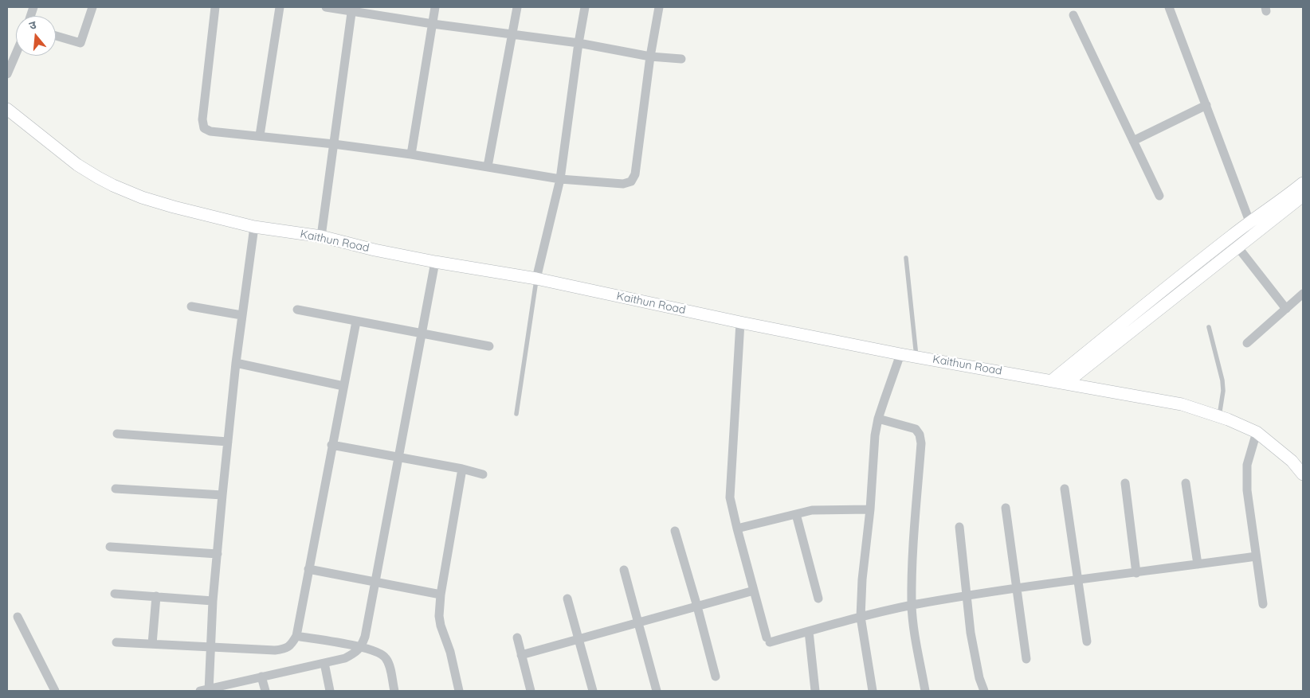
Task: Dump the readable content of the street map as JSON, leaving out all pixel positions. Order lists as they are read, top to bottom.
{
  "streets": {
    "street": ["Kaithun Road"]
  },
  "north": "top"
}
